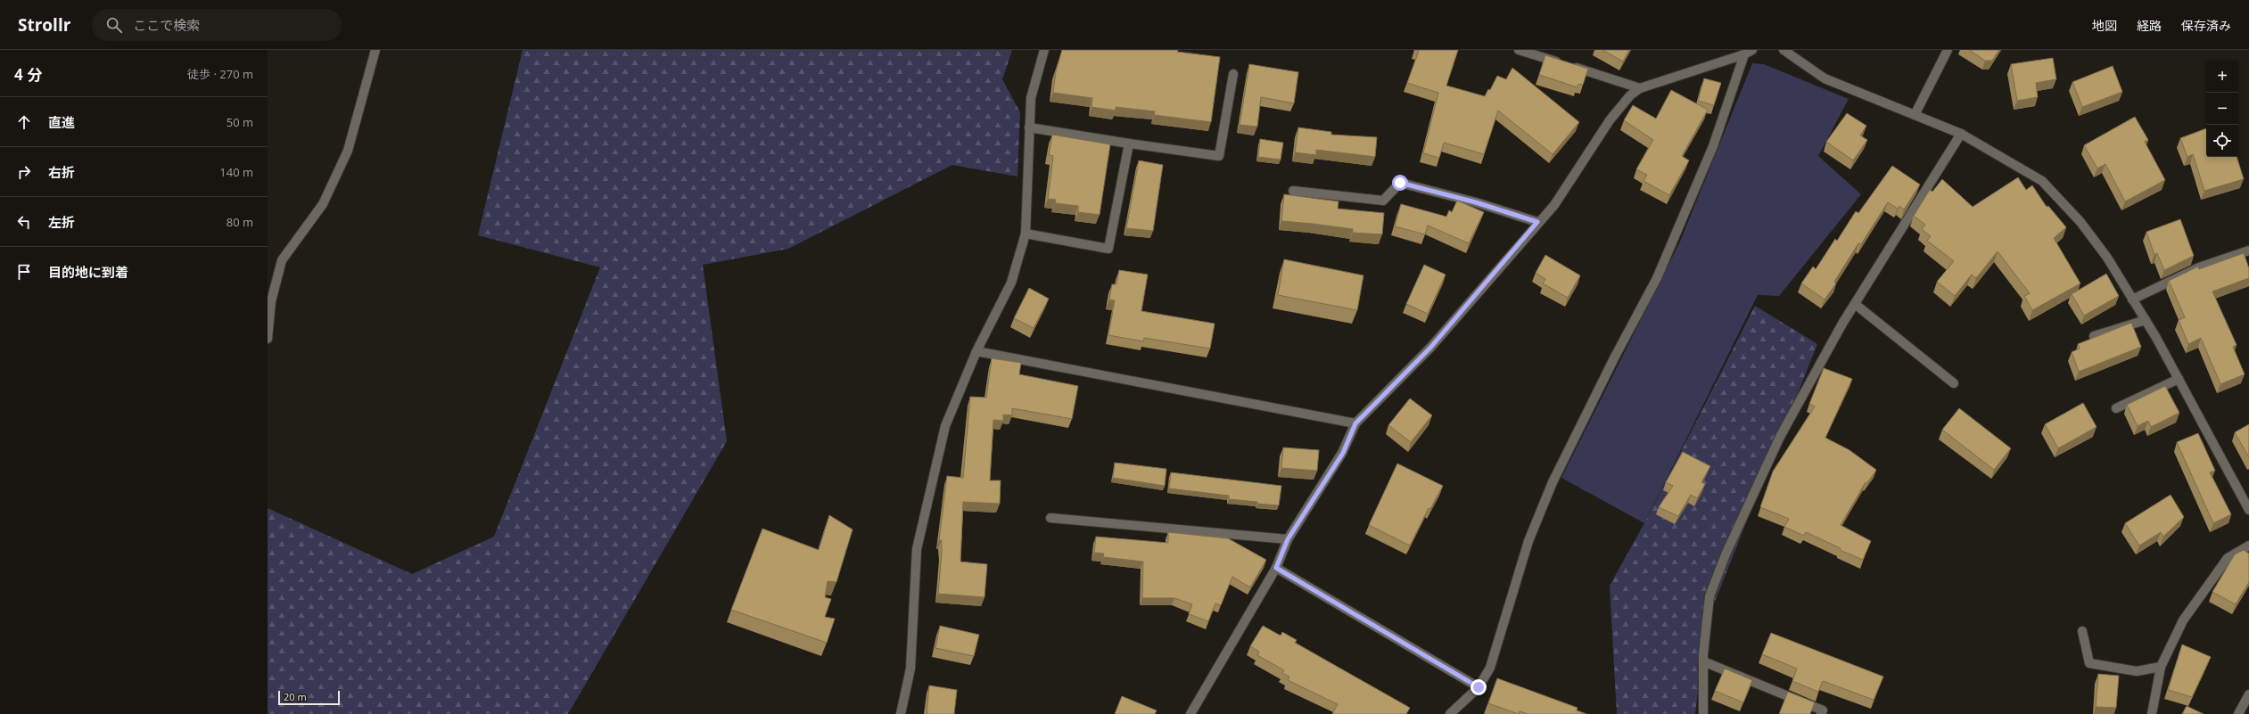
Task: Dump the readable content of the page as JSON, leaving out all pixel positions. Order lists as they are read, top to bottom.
{
  "scale_bar": "20 m",
  "page": {
    "header": "Strollr",
    "search": "ここで検索",
    "nav": ["地図", "経路", "保存済み"],
    "heading": ["4 分", "徒歩 · 270 m"],
    "map_buttons": ["+", "−"],
    "list": [
      ["直進", "50 m"],
      ["右折", "140 m"],
      ["左折", "80 m"],
      "目的地に到着"
    ],
    "scale": "20 m"
  }
}
